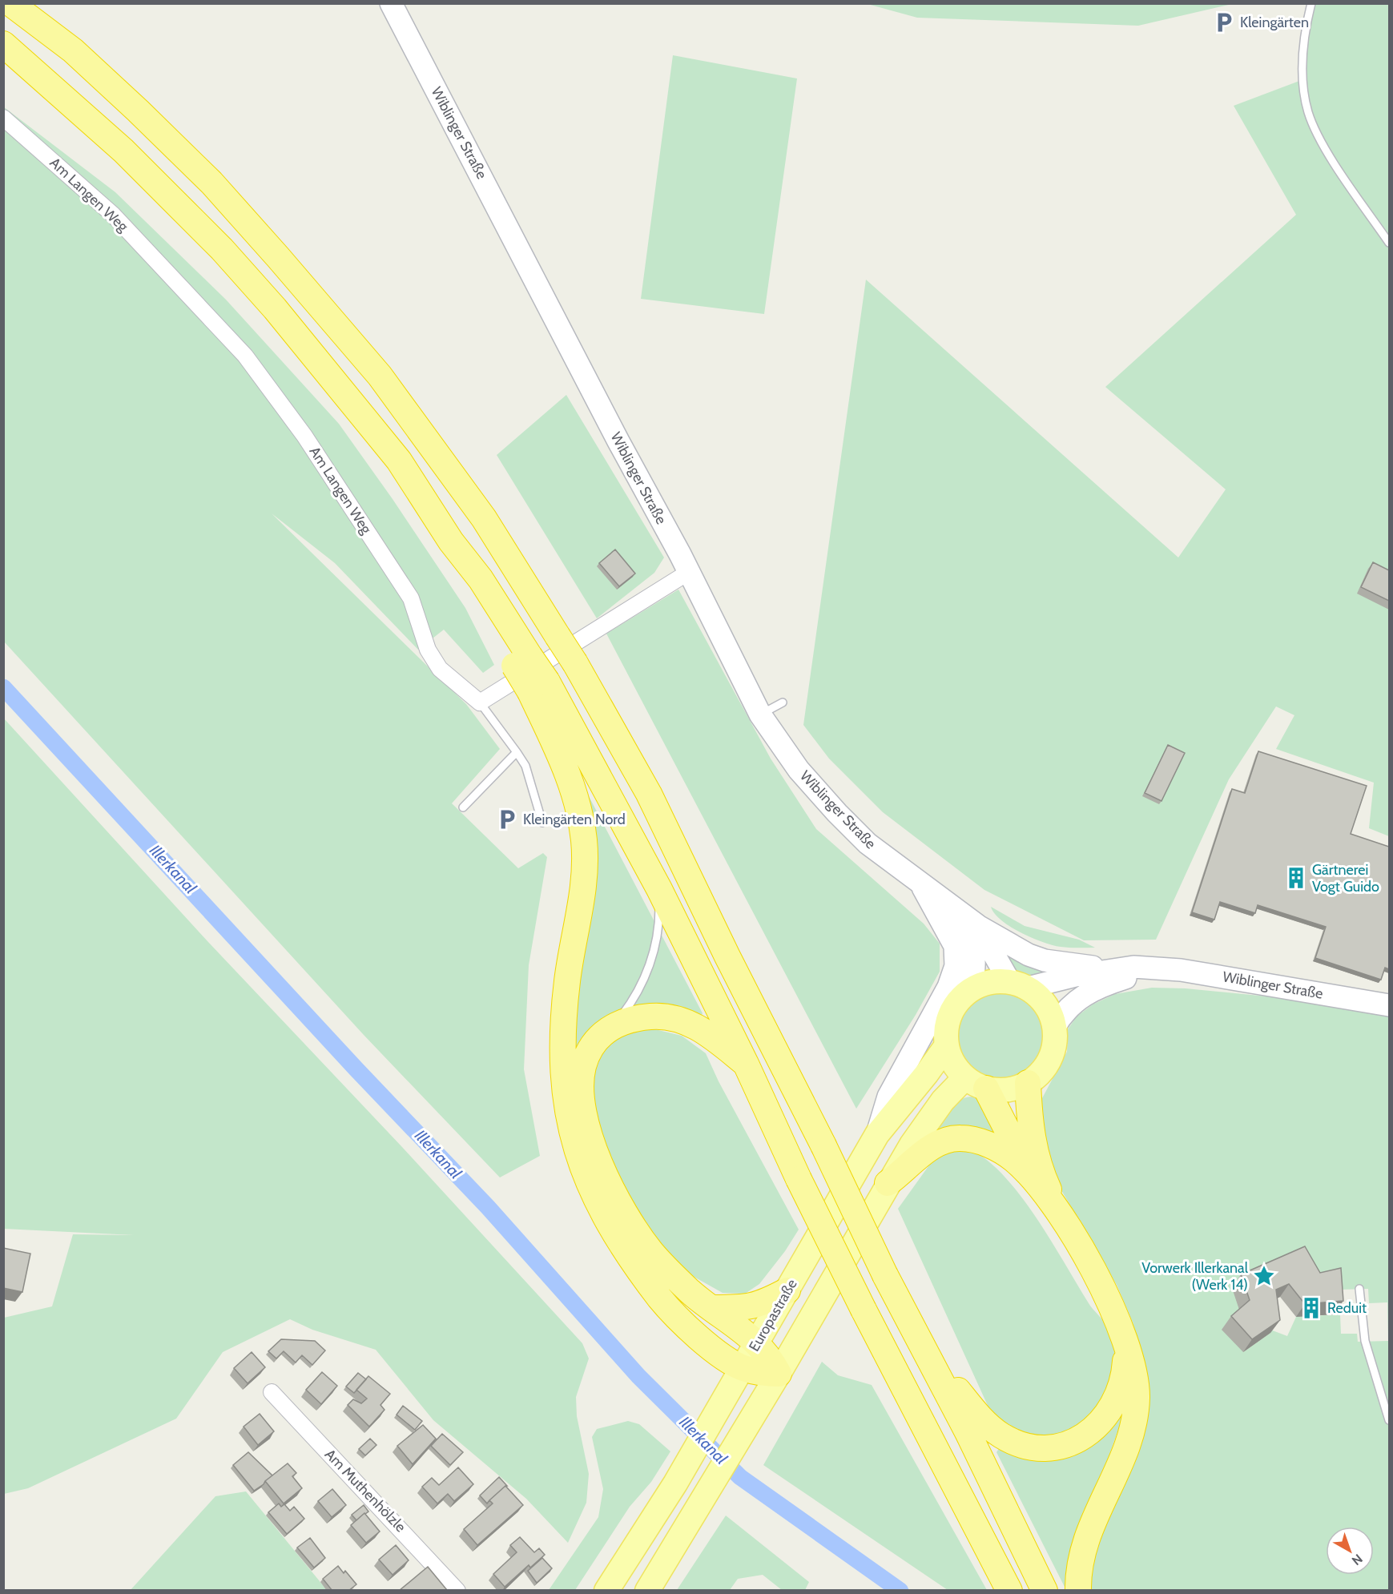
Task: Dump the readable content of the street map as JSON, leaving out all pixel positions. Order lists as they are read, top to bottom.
{
  "streets": {
    "main road": ["Wiblinger Straße", "Europastraße"],
    "street": ["Am Langen Weg", "Am Muthenhölzle"]
  },
  "crossings": [
    ["Wiblinger Straße", "Europastraße"]
  ],
  "water": ["Illerkanal"],
  "places": {
    "parking": ["Kleingärten", "Kleingärten Nord"],
    "building": ["Gärtnerei Vogt Guido", "Reduit"],
    "place": ["Vorwerk Illerkanal (Werk 14)"]
  },
  "north": "bottom right"
}
